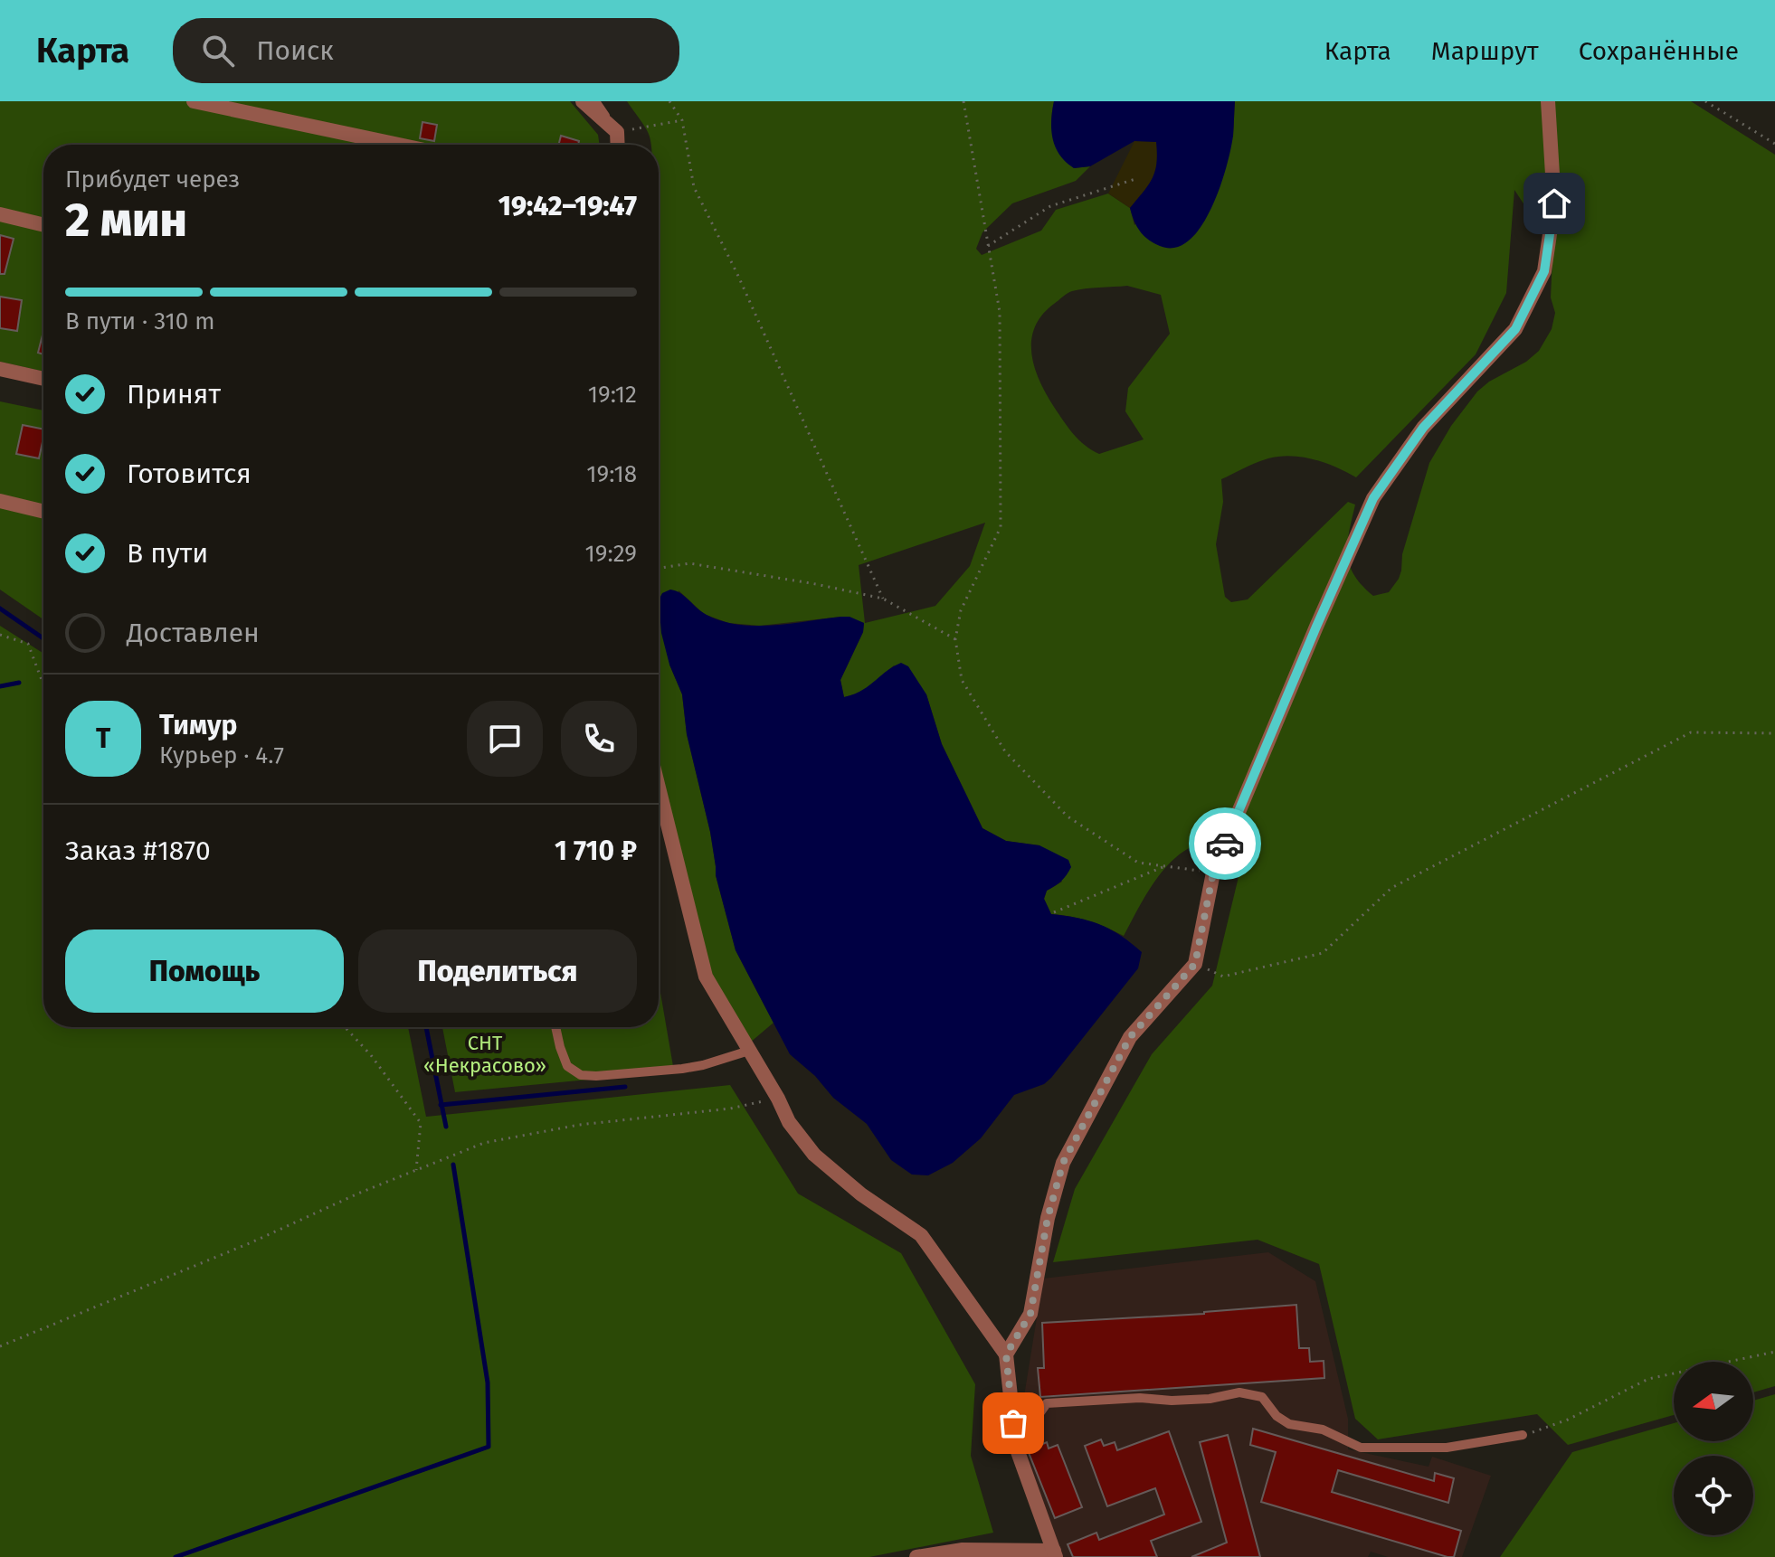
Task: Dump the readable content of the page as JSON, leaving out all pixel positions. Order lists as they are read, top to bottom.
{
  "parks": ["СНТ «Некрасово»"],
  "north": "left",
  "page": {
    "header": "Карта",
    "search": "Поиск",
    "nav": ["Карта", "Маршрут", "Сохранённые"],
    "heading": ["2 мин", "Прибудет через", "19:42–19:47"],
    "panel": [
      "Тимур",
      "Курьер · 4.7",
      "Заказ #1870",
      "1 710 ₽"
    ],
    "bar": "В пути · 310 m",
    "list": [
      ["Принят", "19:12"],
      ["Готовится", "19:18"],
      ["В пути", "19:29"],
      "Доставлен"
    ],
    "round": "Т",
    "buttons": ["Помощь", "Поделиться"]
  }
}
